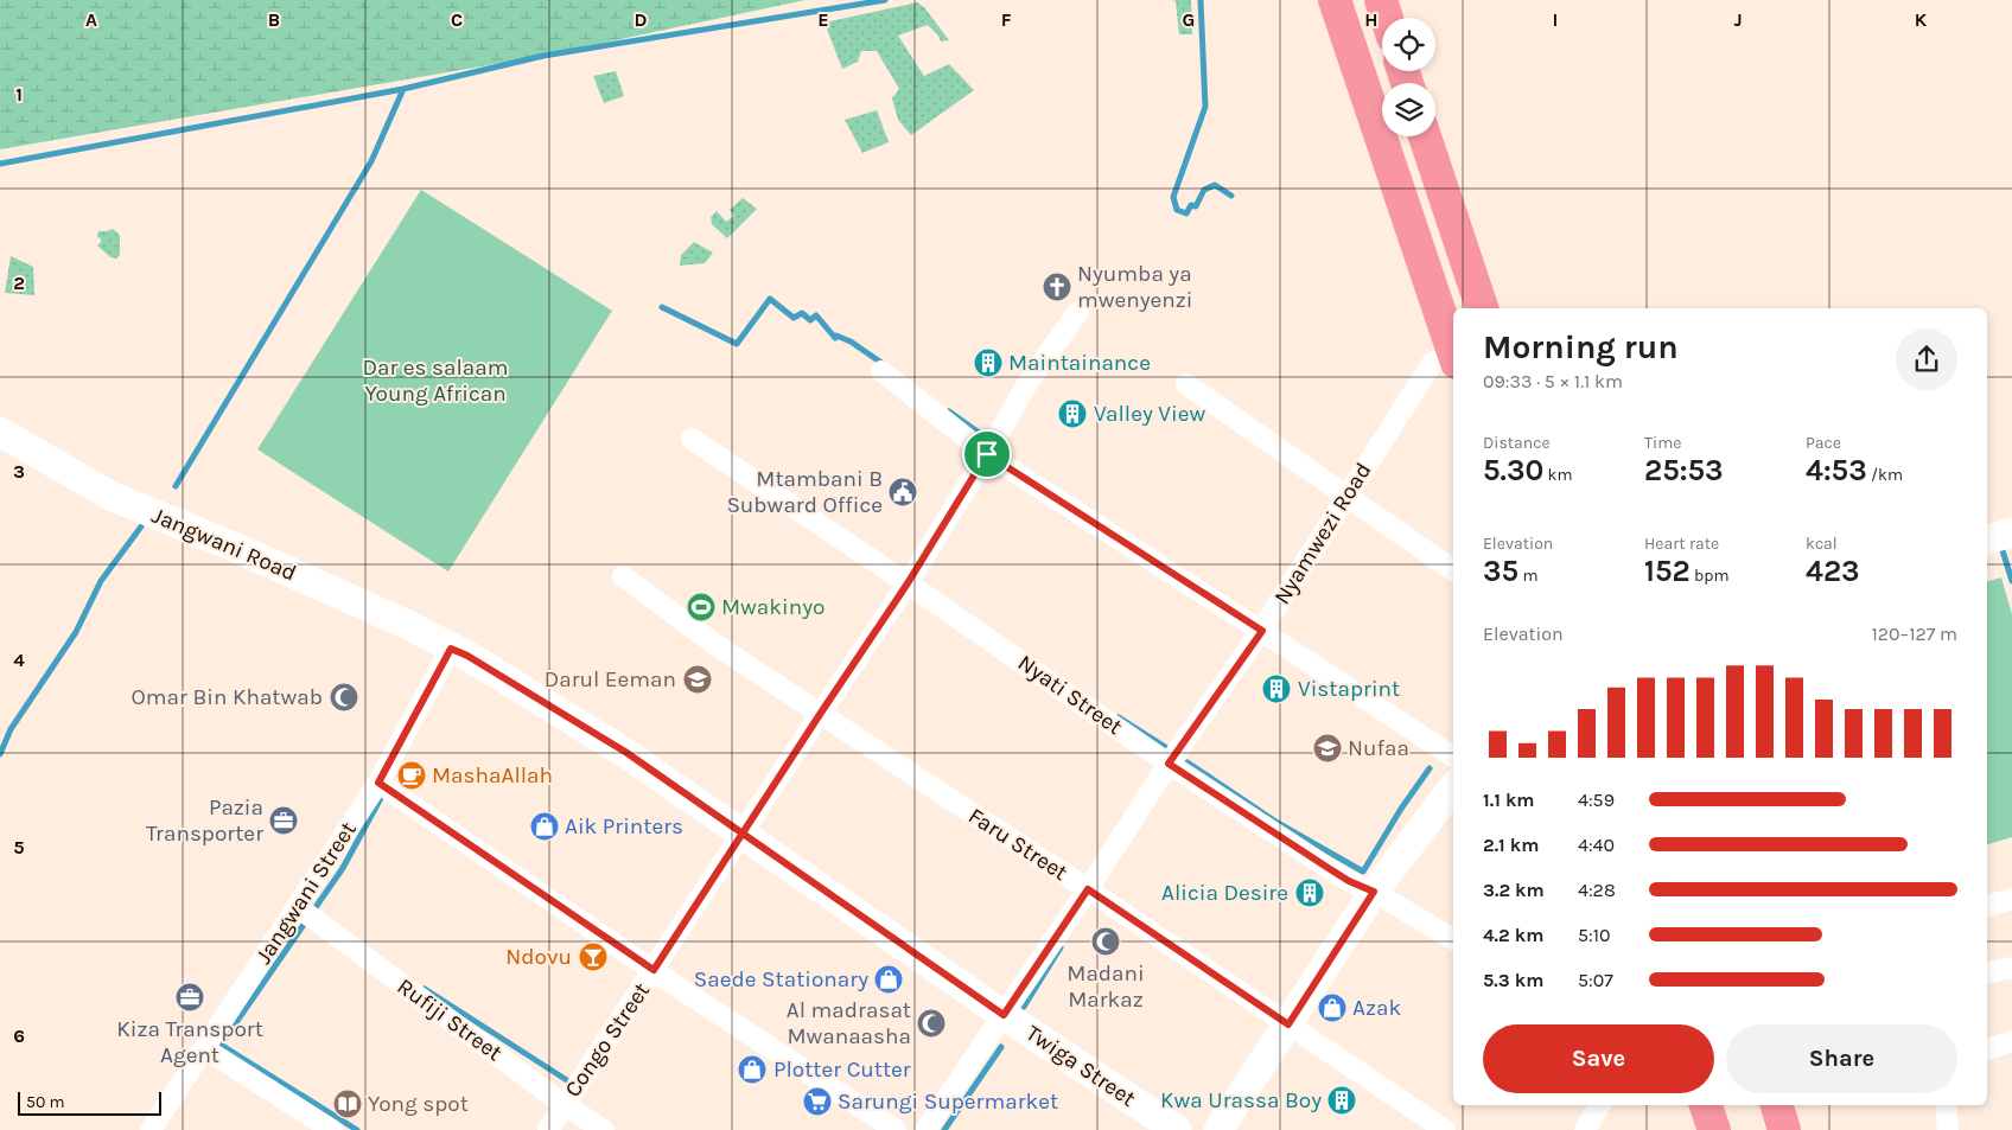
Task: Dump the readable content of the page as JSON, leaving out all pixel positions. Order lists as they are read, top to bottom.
{
  "streets": {
    "street": [
      "Nyamwezi Road",
      "Jangwani Road",
      "Nyati Street",
      "Faru Street",
      "Jangwani Street",
      "Rufiji Street",
      "Congo Street",
      "Twiga Street"
    ]
  },
  "crossings": [
    ["Nyamwezi Road", "Nyati Street"],
    ["Nyamwezi Road", "Faru Street"],
    ["Nyamwezi Road", "Twiga Street"],
    ["Jangwani Road", "Jangwani Street"],
    ["Jangwani Road", "Twiga Street"],
    ["Nyati Street", "Congo Street"],
    ["Faru Street", "Congo Street"],
    ["Jangwani Street", "Rufiji Street"],
    ["Jangwani Street", "Twiga Street"],
    ["Rufiji Street", "Congo Street"],
    ["Congo Street", "Twiga Street"]
  ],
  "parks": ["Dar es salaam Young African"],
  "places": {
    "church": ["Nyumba ya mwenyenzi"],
    "building": [
      "Maintainance",
      "Valley View",
      "Vistaprint",
      "Alicia Desire",
      "Kwa Urassa Boy"
    ],
    "public building": ["Mtambani B Subward Office"],
    "sports": ["Mwakinyo"],
    "school or university": ["Darul Eeman", "Nufaa"],
    "mosque": ["Omar Bin Khatwab", "Madani Markaz", "Al madrasat Mwanaasha"],
    "cafe": ["MashaAllah"],
    "office": ["Pazia Transporter", "Kiza Transport Agent"],
    "shop": [
      "Aik Printers",
      "Saede Stationary",
      "Azak",
      "Plotter Cutter"
    ],
    "bar": ["Ndovu"],
    "supermarket": ["Sarungi Supermarket"],
    "library": ["Yong spot"]
  },
  "scale_bar": "50 m",
  "page": {
    "heading": ["Morning run", "09:33 · 5 × 1.1 km"],
    "stats": [
      ["Distance", "5.30 km"],
      ["Time", "25:53"],
      ["Pace", "4:53 /km"],
      ["Elevation", "35 m"],
      ["Heart rate", "152 bpm"],
      ["kcal", "423"]
    ],
    "chart": ["Elevation", "120–127 m"],
    "list": [
      {
        "name": "1.1 km",
        "note": "4:59"
      },
      {
        "name": "2.1 km",
        "note": "4:40"
      },
      {
        "name": "3.2 km",
        "note": "4:28"
      },
      {
        "name": "4.2 km",
        "note": "5:10"
      },
      {
        "name": "5.3 km",
        "note": "5:07"
      }
    ],
    "buttons": ["Save", "Share"],
    "scale": "50 m"
  },
  "grid": {
    "columns": [
      "A",
      "B",
      "C",
      "D",
      "E",
      "F",
      "G",
      "H",
      "I",
      "J",
      "K"
    ],
    "rows": [
      "1",
      "2",
      "3",
      "4",
      "5",
      "6"
    ]
  }
}
